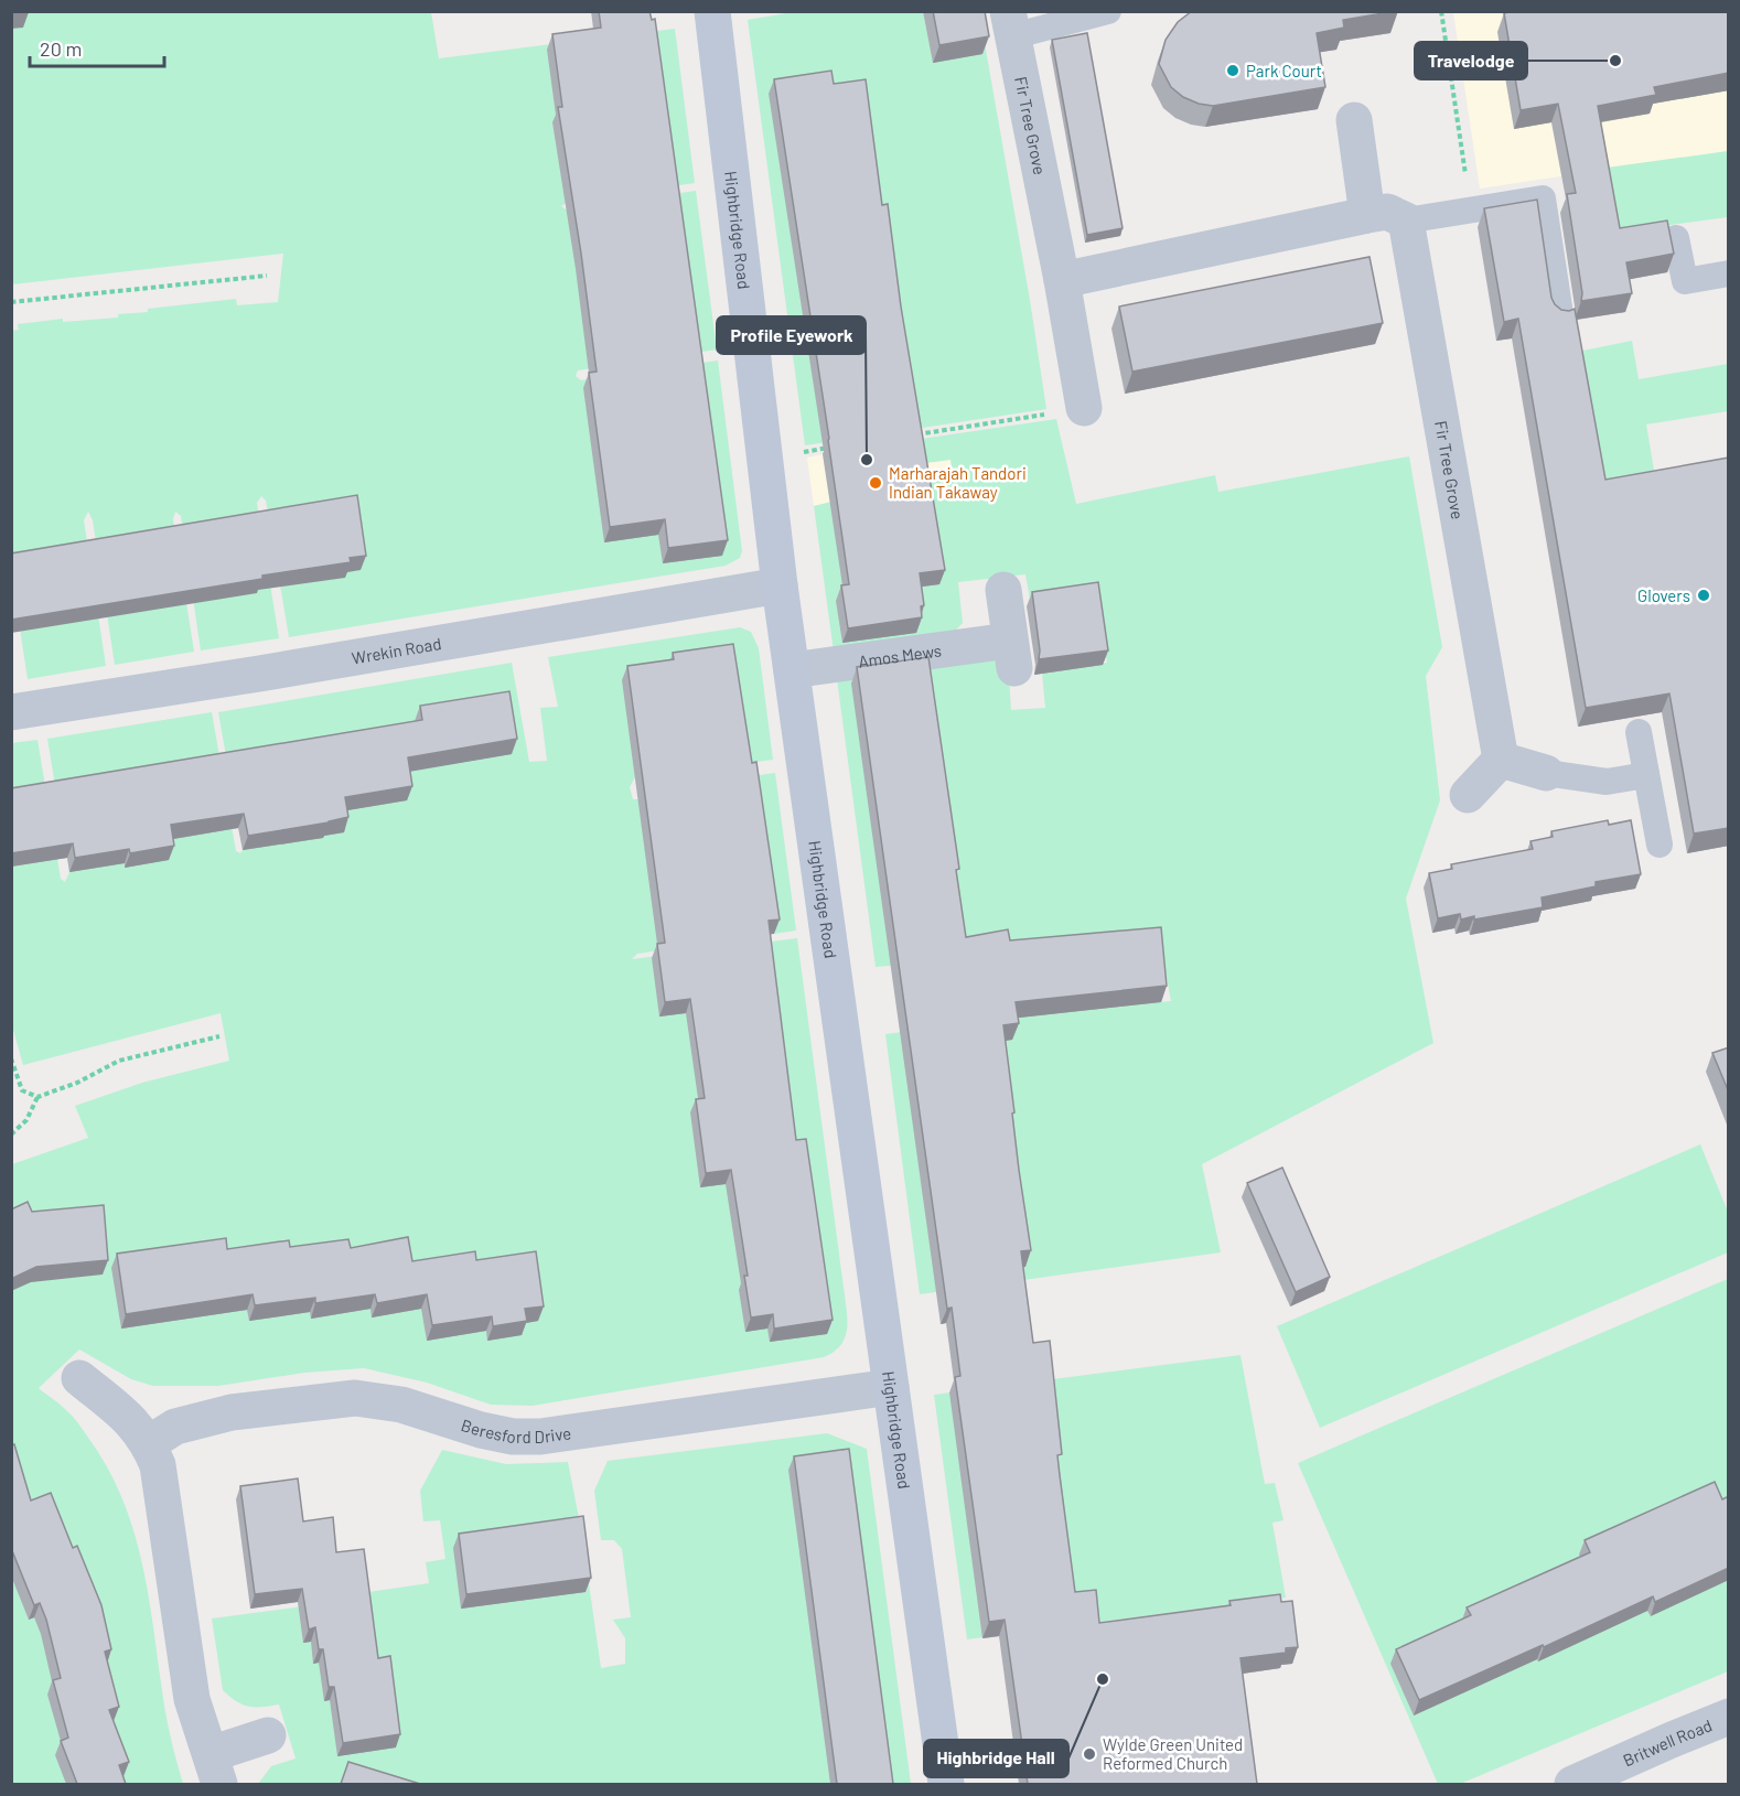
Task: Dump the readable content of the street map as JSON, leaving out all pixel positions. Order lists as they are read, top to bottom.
{
  "streets": {
    "street": [
      "Fir Tree Grove",
      "Highbridge Road",
      "Wrekin Road",
      "Amos Mews",
      "Beresford Drive",
      "Britwell Road"
    ]
  },
  "crossings": [
    ["Highbridge Road", "Wrekin Road"],
    ["Highbridge Road", "Amos Mews"],
    ["Highbridge Road", "Beresford Drive"]
  ],
  "places": [
    "Travelodge",
    "Park Court",
    "Profile Eyework",
    "Marharajah Tandori Indian Takaway",
    "Glovers",
    "Highbridge Hall",
    "Wylde Green United Reformed Church"
  ],
  "scale_bar": "20 m"
}
